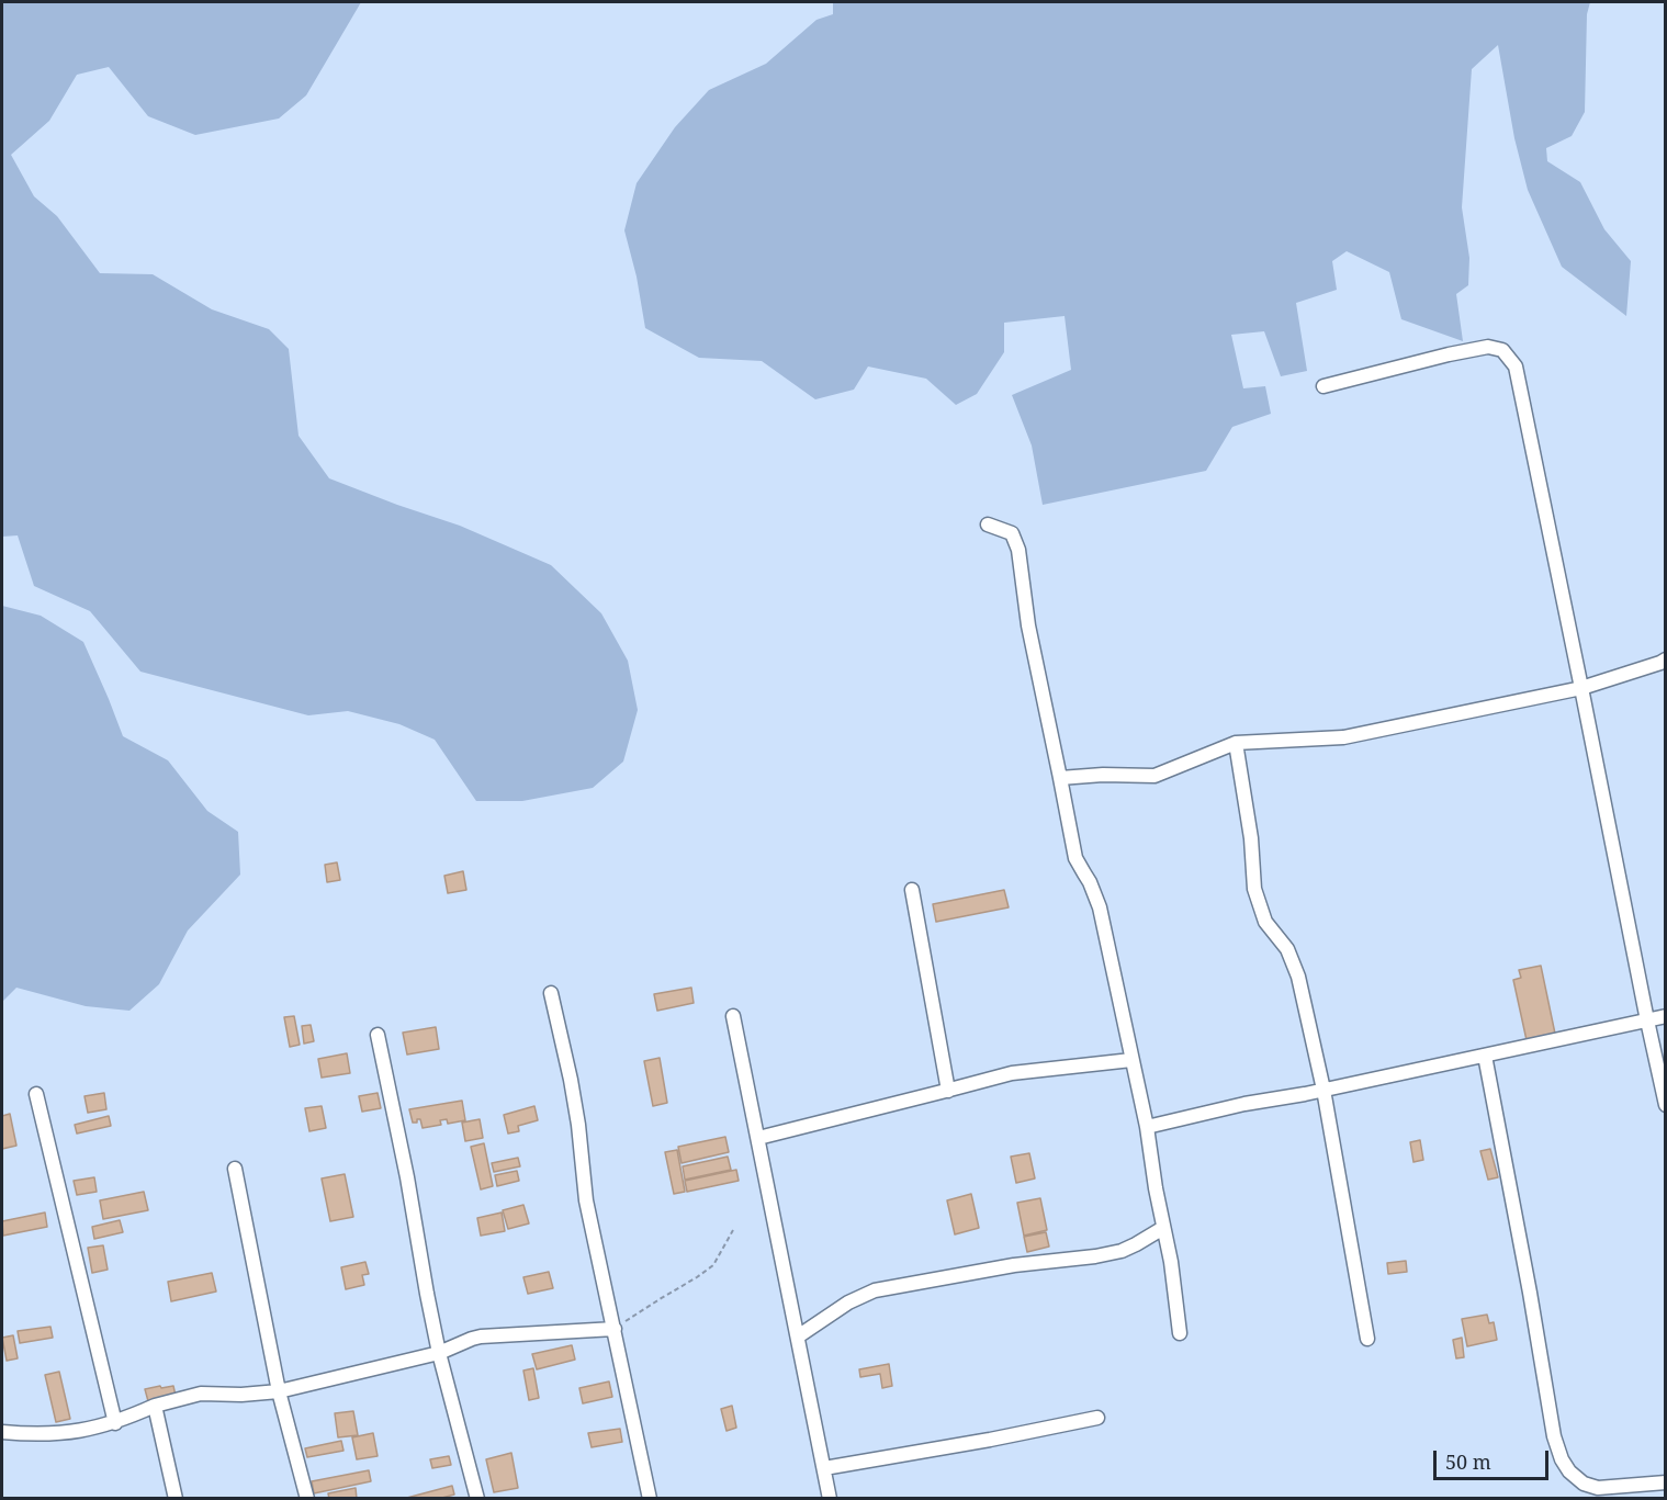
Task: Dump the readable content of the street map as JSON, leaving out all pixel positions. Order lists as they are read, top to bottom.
{
  "scale_bar": "50 m"
}
